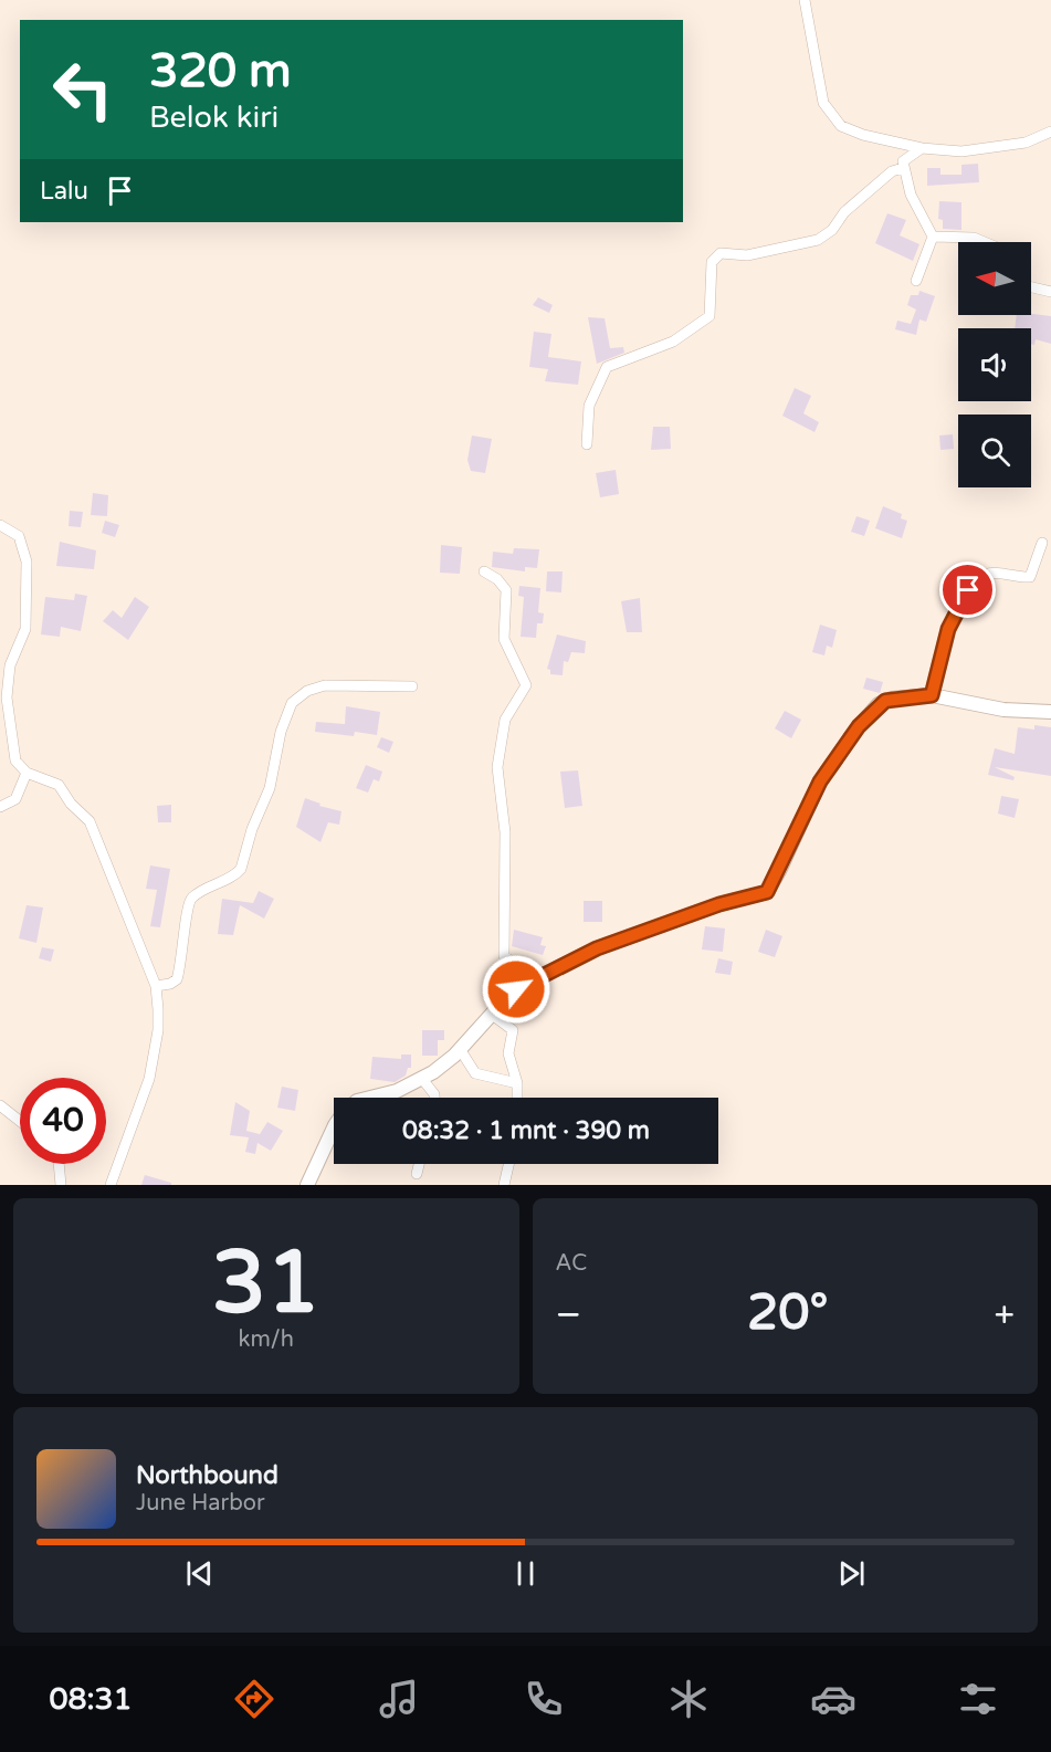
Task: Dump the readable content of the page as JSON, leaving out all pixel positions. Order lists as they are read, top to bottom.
{
  "north": "left",
  "page": {
    "turn": ["320 m", "Belok kiri"],
    "then": "Lalu",
    "limit": "40",
    "trip": "08:32 · 1 mnt · 390 m",
    "tile": [
      ["31", "km/h"],
      "AC"
    ],
    "heat": ["−", "20°", "+"],
    "song": ["Northbound", "June Harbor"],
    "tabs": "08:31"
  }
}
